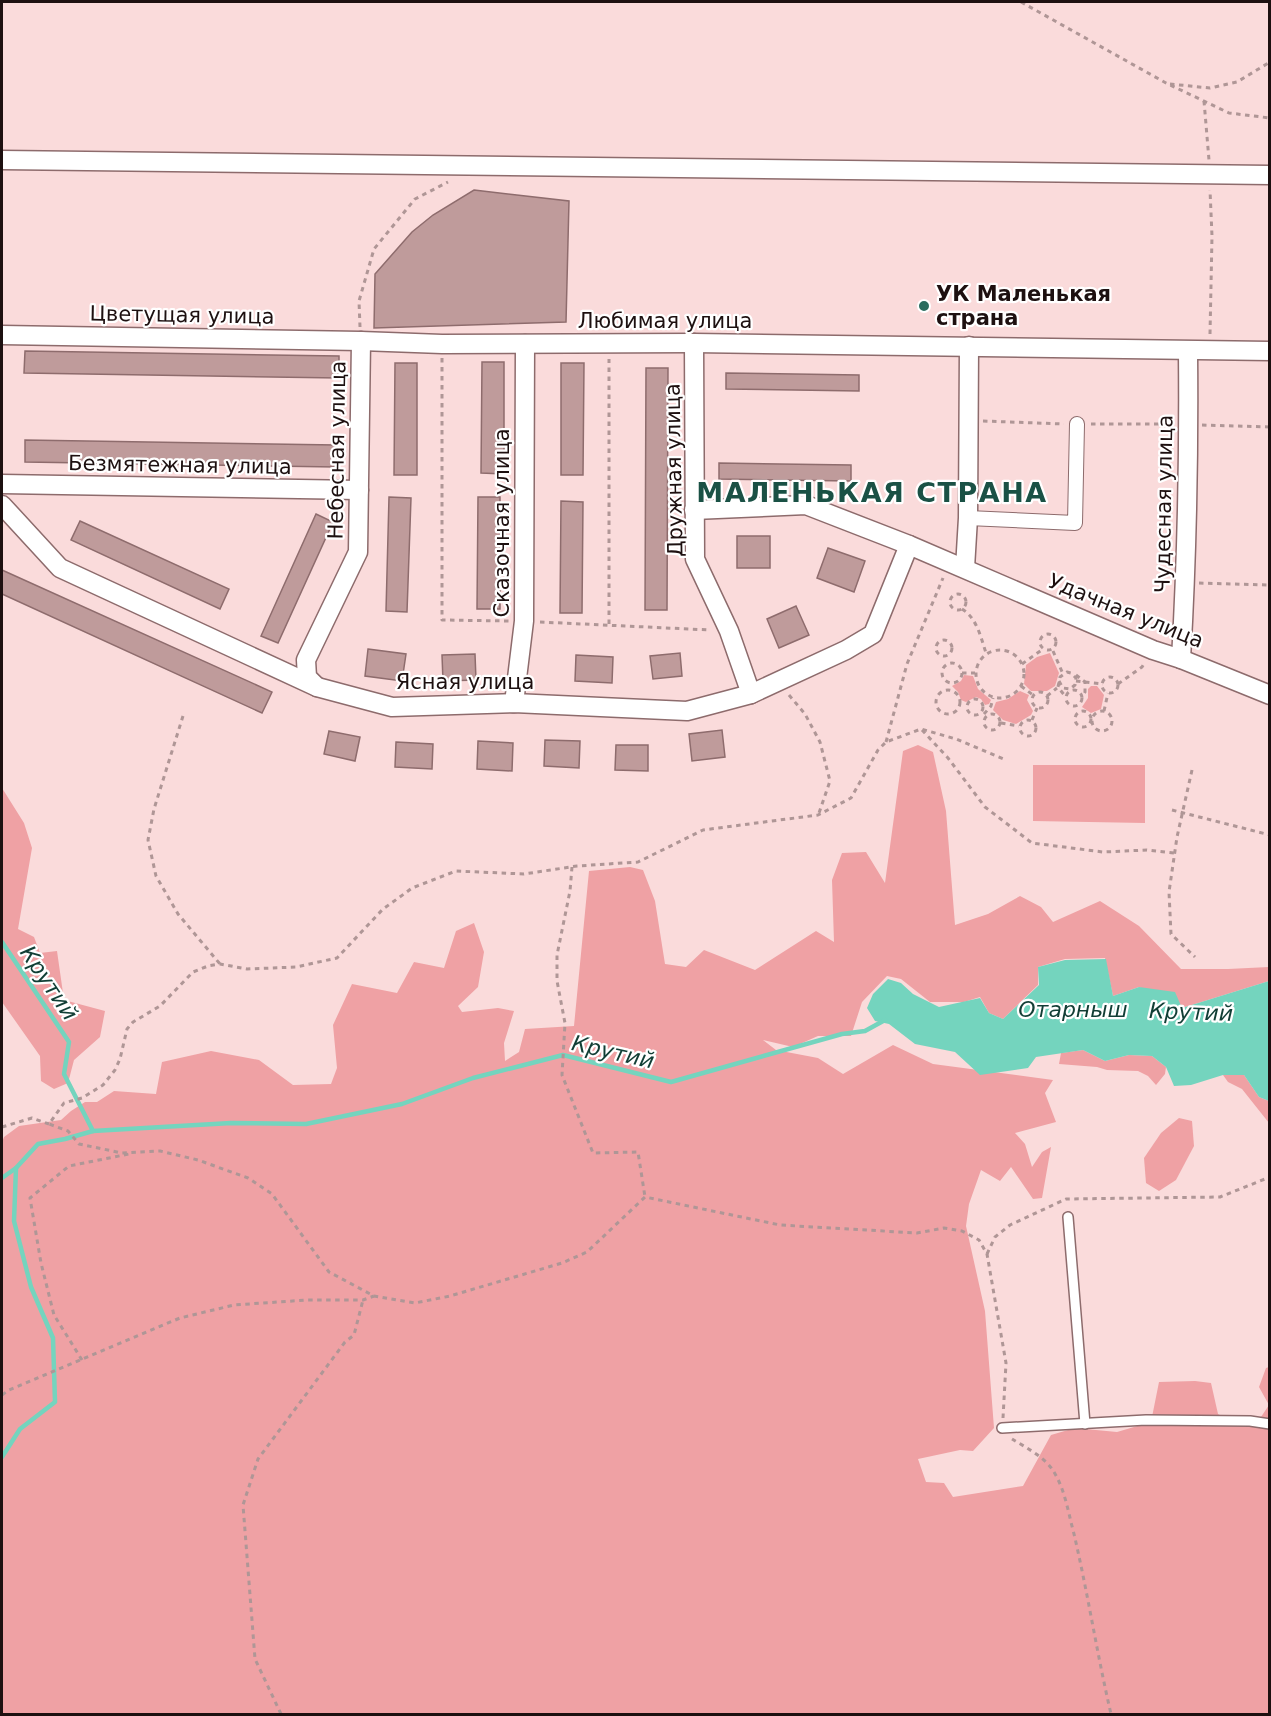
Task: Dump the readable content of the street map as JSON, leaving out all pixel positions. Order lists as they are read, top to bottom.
{
  "streets": {
    "street": [
      "Цветущая улица",
      "Любимая улица",
      "Небесная улица",
      "Безмятежная улица",
      "Дружная улица",
      "Чудесная улица",
      "Сказочная улица",
      "Удачная улица",
      "Ясная улица"
    ]
  },
  "crossings": [
    ["Цветущая улица", "Любимая улица"],
    ["Цветущая улица", "Небесная улица"],
    ["Любимая улица", "Небесная улица"],
    ["Любимая улица", "Дружная улица"],
    ["Любимая улица", "Чудесная улица"],
    ["Любимая улица", "Сказочная улица"],
    ["Небесная улица", "Безмятежная улица"],
    ["Небесная улица", "Ясная улица"],
    ["Дружная улица", "Удачная улица"],
    ["Дружная улица", "Ясная улица"],
    ["Чудесная улица", "Удачная улица"],
    ["Сказочная улица", "Ясная улица"],
    ["Удачная улица", "Ясная улица"]
  ],
  "districts": ["МАЛЕНЬКАЯ СТРАНА"],
  "water": ["Крутий", "Отарныш"],
  "places": ["УК Маленькая страна"]
}
